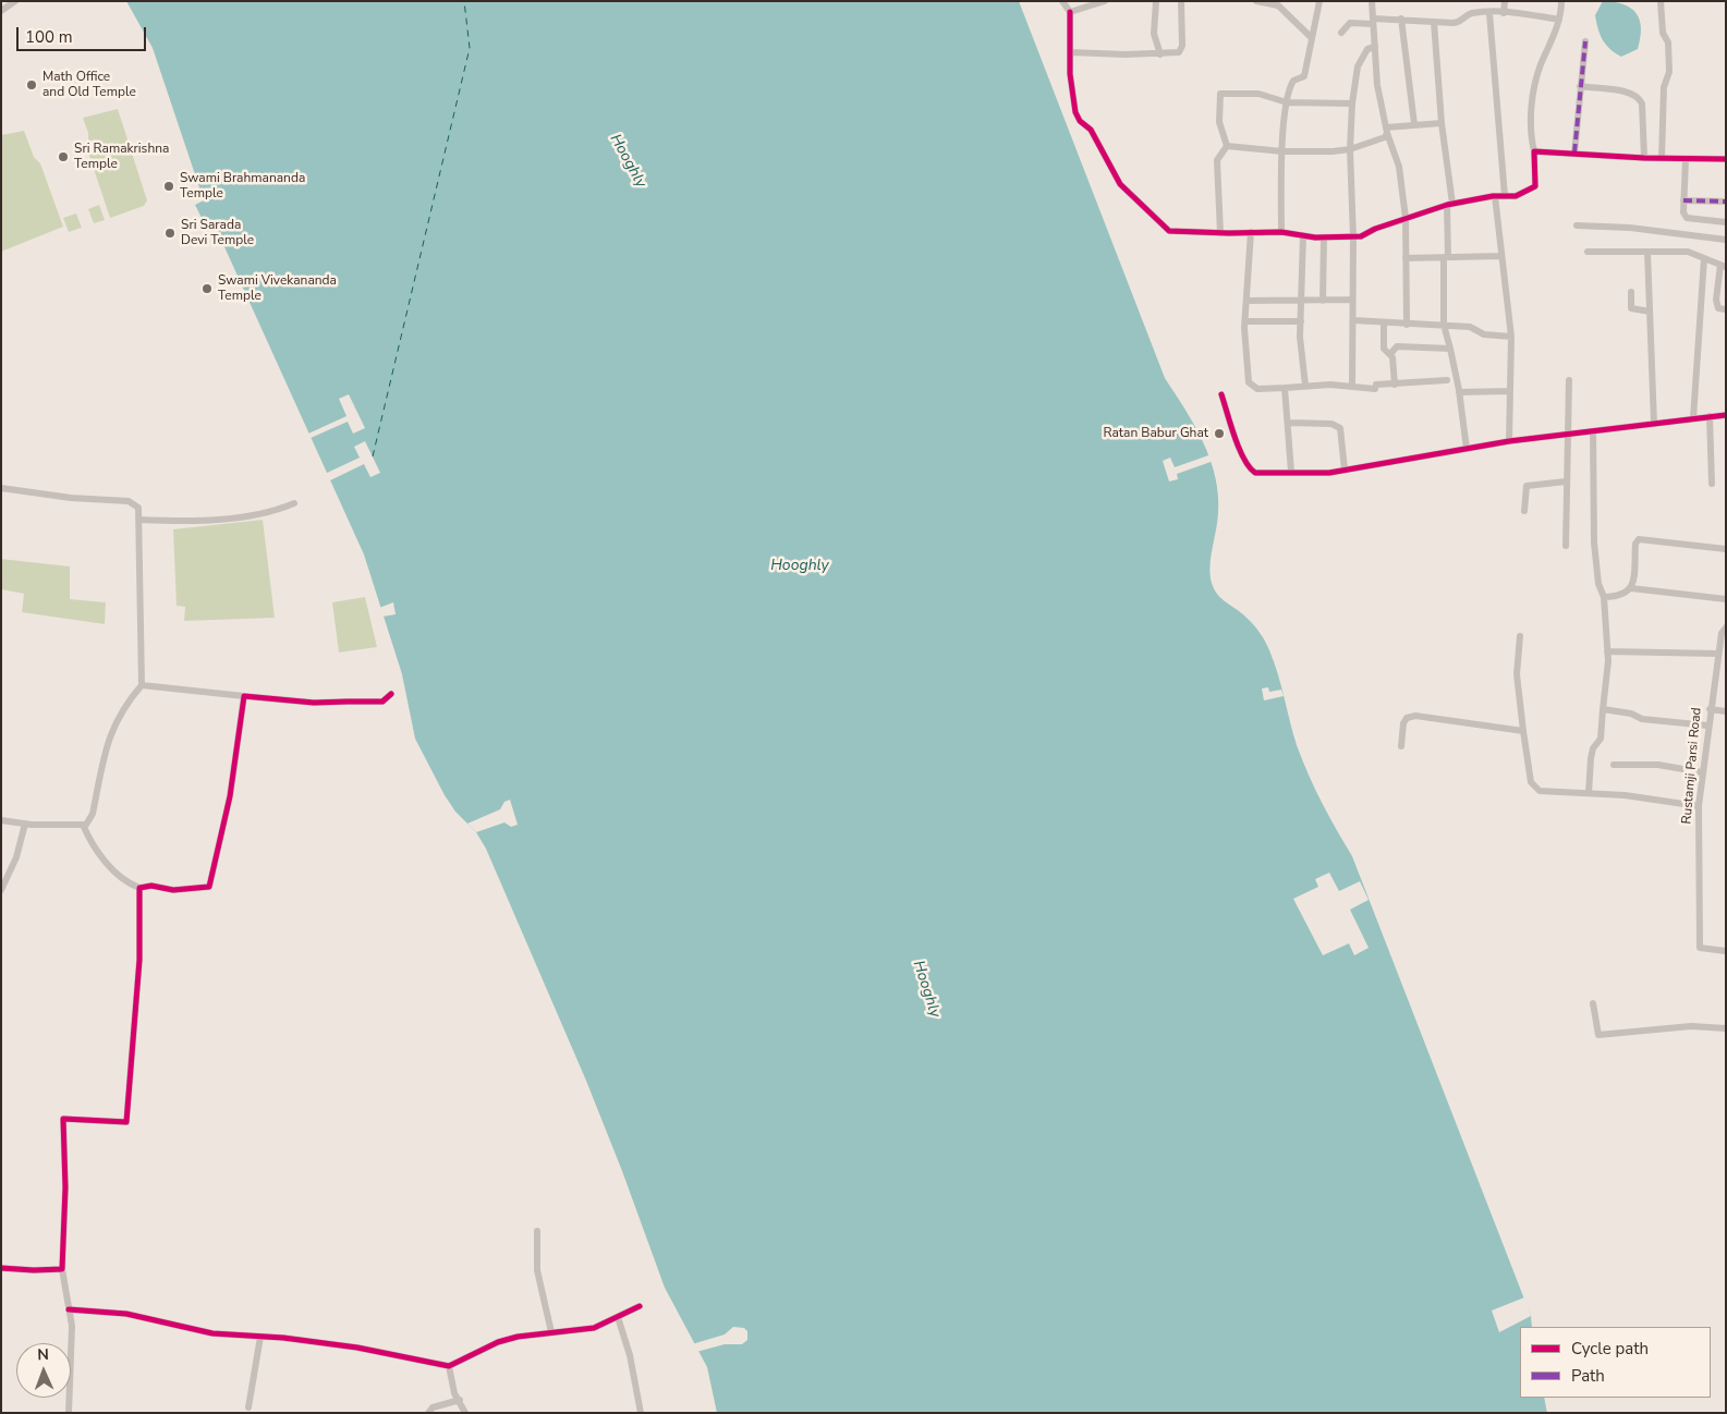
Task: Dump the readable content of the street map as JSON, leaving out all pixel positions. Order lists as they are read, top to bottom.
{
  "streets": {
    "street": ["Rustamji Parsi Road"]
  },
  "water": ["Hooghly"],
  "places": [
    "Math Office and Old Temple",
    "Sri Ramakrishna Temple",
    "Swami Brahmananda Temple",
    "Sri Sarada Devi Temple",
    "Swami Vivekananda Temple",
    "Ratan Babur Ghat"
  ],
  "legend": ["Cycle path", "Path"],
  "scale_bar": "100 m",
  "north": "top"
}
